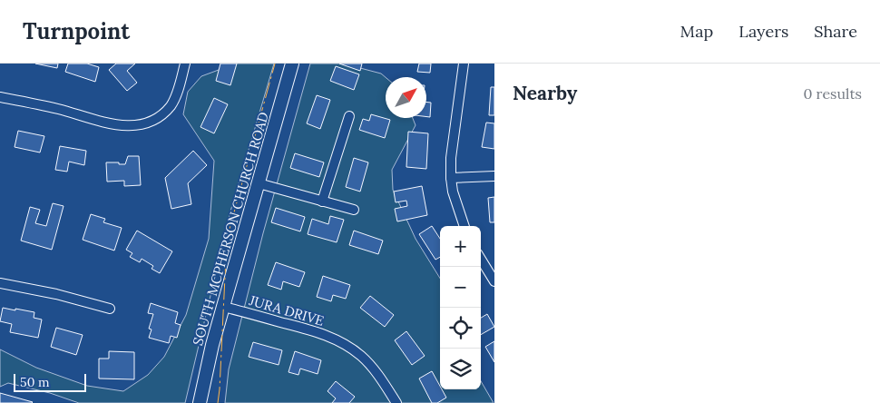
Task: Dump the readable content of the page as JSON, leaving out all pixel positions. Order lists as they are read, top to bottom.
{
  "streets": {
    "main road": ["SOUTH MCPHERSON CHURCH ROAD"],
    "street": ["JURA DRIVE"]
  },
  "crossings": [
    ["SOUTH MCPHERSON CHURCH ROAD", "JURA DRIVE"]
  ],
  "scale_bar": "50 m",
  "north": "top right",
  "page": {
    "header": "Turnpoint",
    "nav": ["Map", "Layers", "Share"],
    "heading": ["Nearby", "0 results"],
    "map_buttons": ["+", "−"],
    "scale": "50 m"
  }
}
